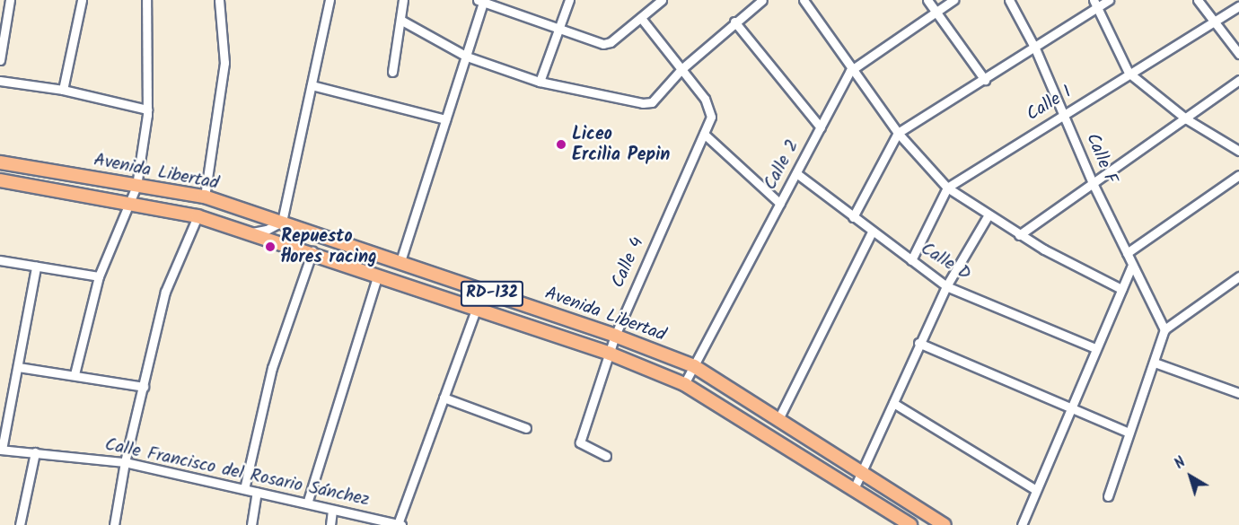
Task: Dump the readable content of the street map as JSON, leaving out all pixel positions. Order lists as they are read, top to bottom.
{
  "streets": {
    "main road": ["Avenida Libertad", "RD-132"],
    "street": [
      "Calle I",
      "Calle F",
      "Calle 2",
      "Calle D",
      "Calle 4",
      "Calle Francisco del Rosario Sánchez"
    ]
  },
  "crossings": [
    ["Calle I", "Calle F"],
    ["Calle 2", "Avenida Libertad"],
    ["Calle 2", "Calle D"],
    ["Avenida Libertad", "Calle 4"]
  ],
  "places": ["Liceo Ercilia Pepin", "Repuesto flores racing"],
  "north": "top left"
}
